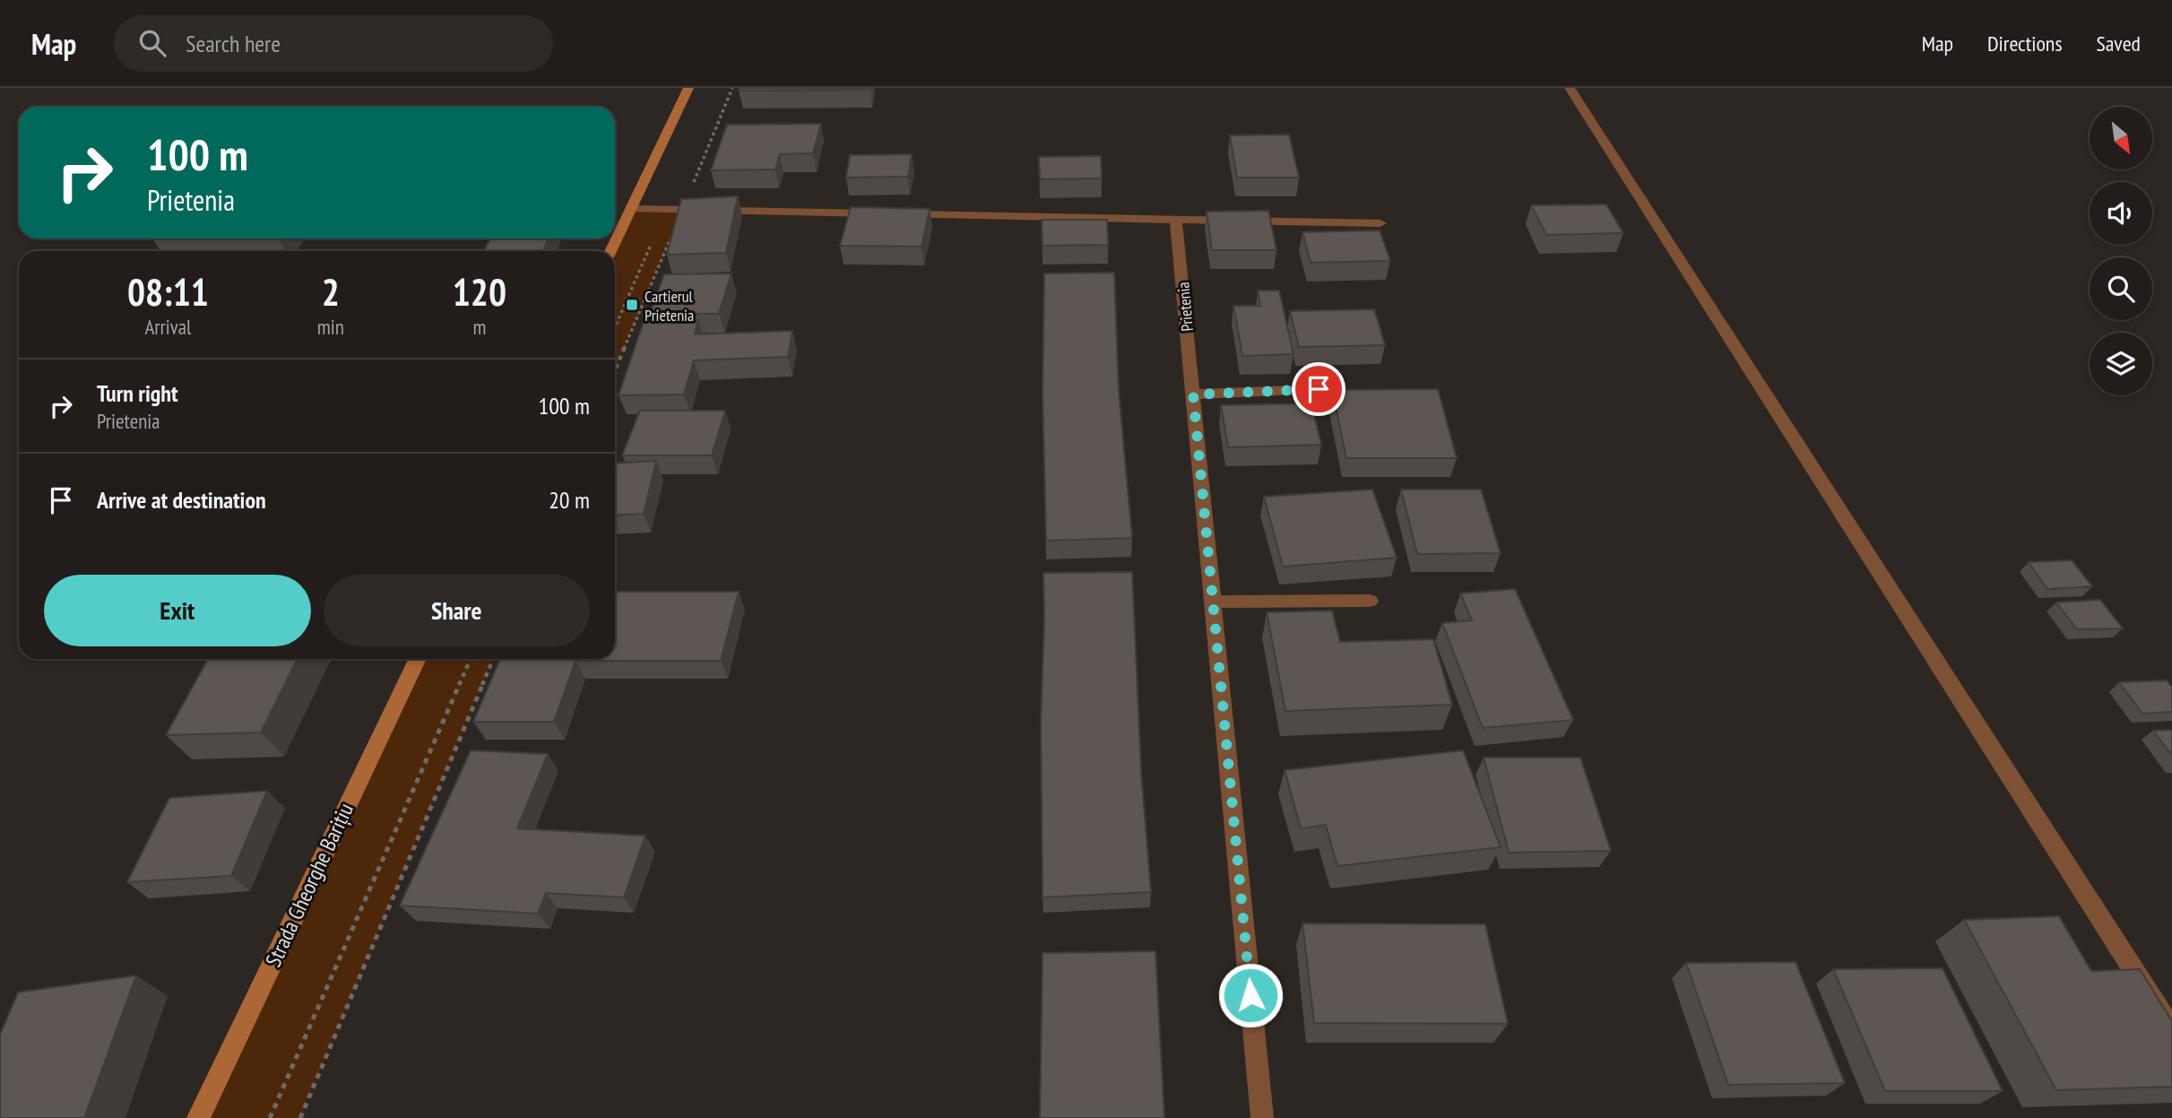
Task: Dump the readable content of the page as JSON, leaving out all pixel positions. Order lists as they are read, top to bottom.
{
  "streets": {
    "main road": ["Strada Gheorghe Barițiu"],
    "street": ["Prietenia"]
  },
  "places": {
    "transit": ["Cartierul Prietenia"]
  },
  "north": "bottom right",
  "page": {
    "header": "Map",
    "search": "Search here",
    "nav": ["Map", "Directions", "Saved"],
    "turn": ["100 m", "Prietenia"],
    "eta": [
      "08:11",
      "Arrival",
      "2",
      "min",
      "120",
      "m"
    ],
    "list": [
      {
        "name": "Turn right",
        "note": "Prietenia",
        "value": "100 m"
      },
      {
        "name": "Arrive at destination",
        "value": "20 m"
      }
    ],
    "buttons": ["Exit", "Share"]
  }
}
